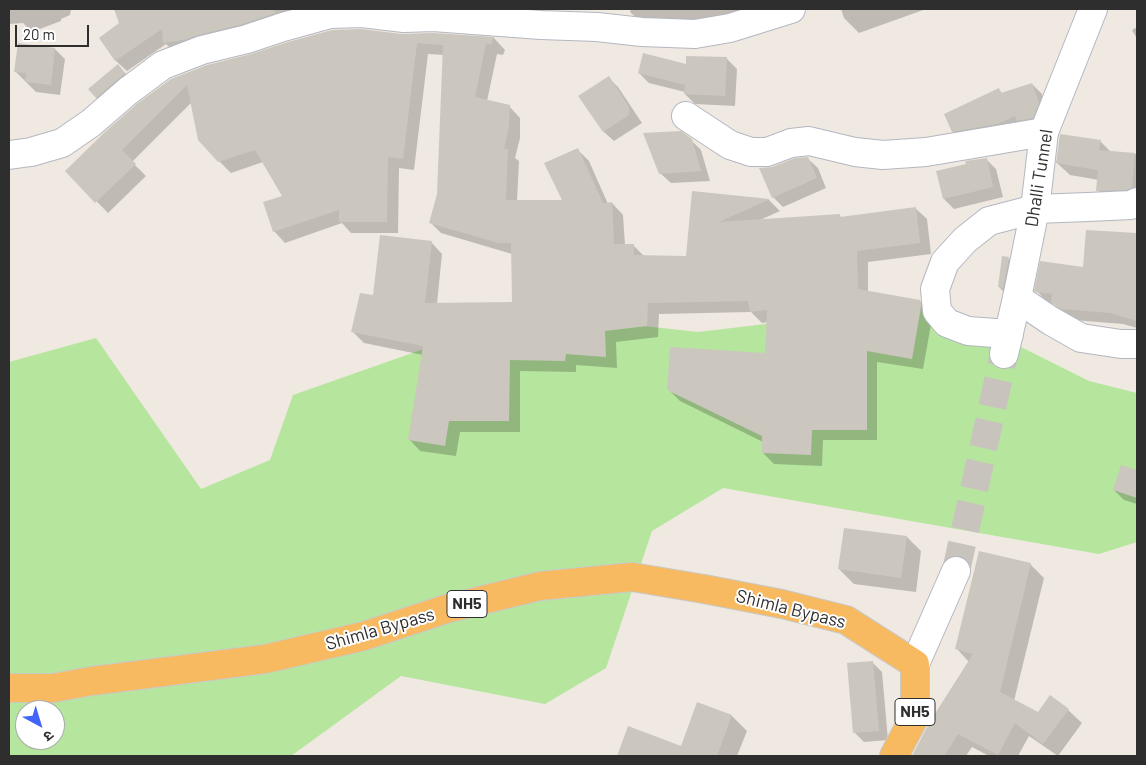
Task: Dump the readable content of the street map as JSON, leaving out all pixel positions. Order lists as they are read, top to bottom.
{
  "streets": {
    "highway": ["NH5", "Shimla Bypass"],
    "street": ["Dhalli Tunnel"]
  },
  "crossings": [
    ["NH5", "Shimla Bypass"]
  ],
  "scale_bar": "20 m",
  "north": "bottom right"
}
